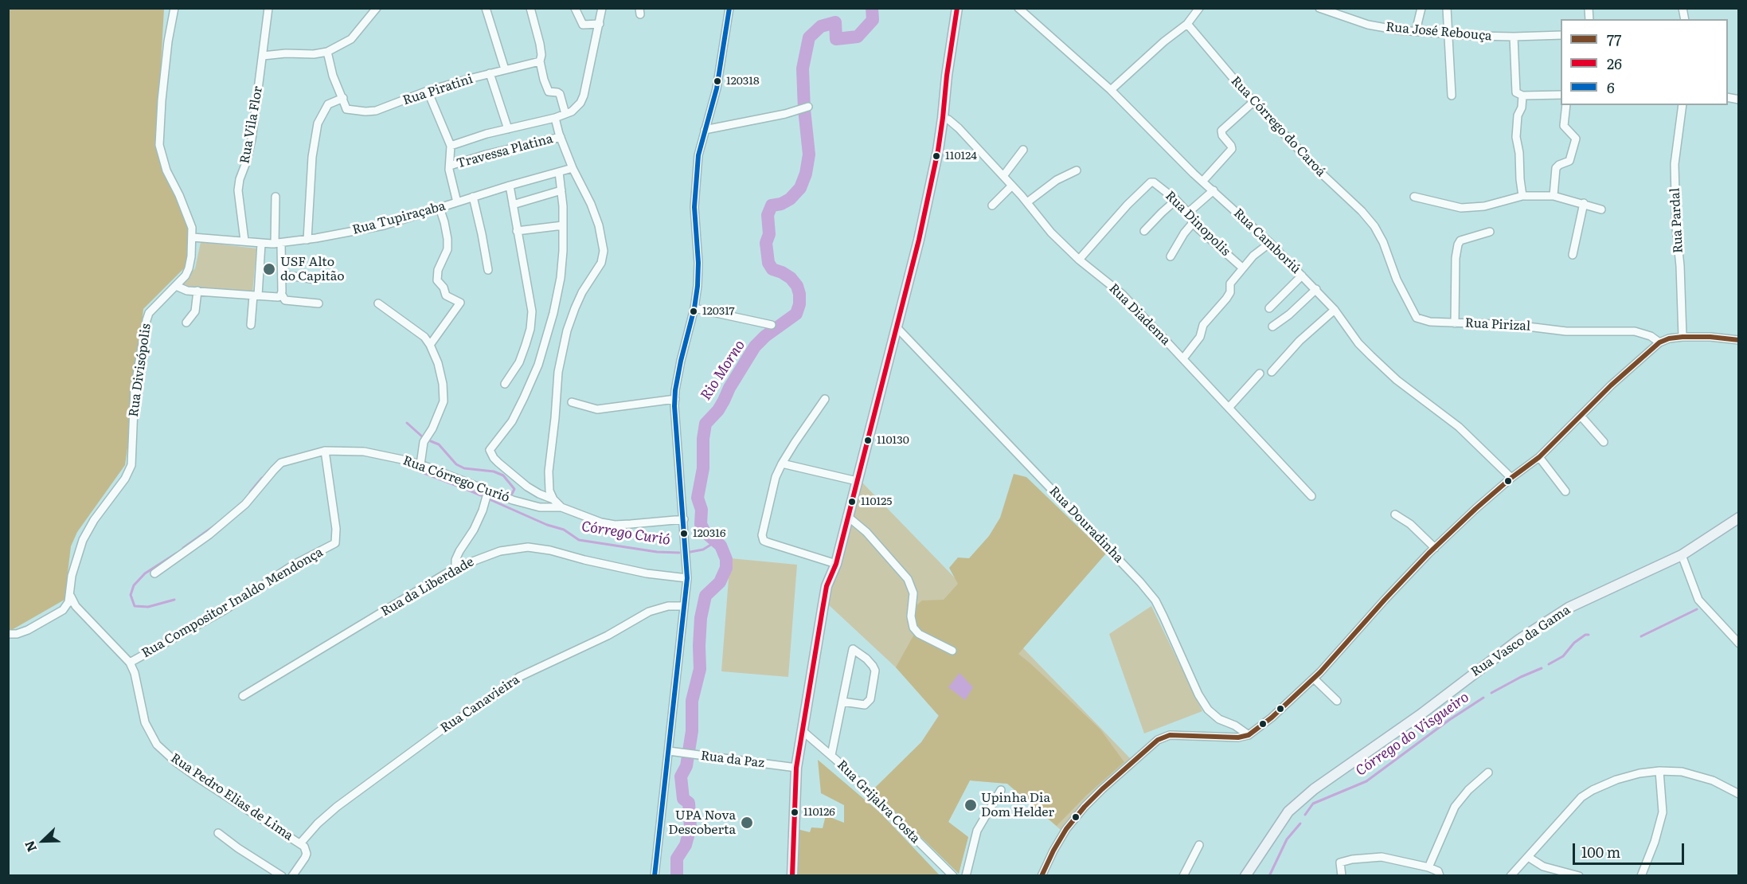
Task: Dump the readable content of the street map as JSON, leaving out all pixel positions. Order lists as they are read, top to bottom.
{
  "streets": {
    "main road": ["Rua Vasco da Gama"],
    "street": [
      "Rua José Rebouça",
      "Rua Piratini",
      "Rua Vila Flor",
      "Rua Córrego do Caroá",
      "Travessa Platina",
      "Rua Tupiraçaba",
      "Rua Pardal",
      "Rua Dinopolis",
      "Rua Camboriú",
      "Rua Diadema",
      "Rua Pirizal",
      "Rua Divisópolis",
      "Rua Córrego Curió",
      "Rua Douradinha",
      "Rua da Liberdade",
      "Rua Compositor Inaldo Mendonça",
      "Rua Canavieira",
      "Rua da Paz",
      "Rua Pedro Elias de Lima",
      "Rua Grijalva Costa"
    ]
  },
  "crossings": [
    ["Rua Vila Flor", "Rua Tupiraçaba"],
    ["Rua Córrego do Caroá", "Rua Pirizal"],
    ["Rua Tupiraçaba", "Rua Divisópolis"],
    ["Rua Dinopolis", "Rua Diadema"],
    ["Rua Divisópolis", "Rua Pedro Elias de Lima"],
    ["Rua Córrego Curió", "Rua Compositor Inaldo Mendonça"],
    ["Rua Compositor Inaldo Mendonça", "Rua Pedro Elias de Lima"],
    ["Rua Canavieira", "Rua Pedro Elias de Lima"]
  ],
  "water": ["Rio Morno", "Córrego Curió", "Córrego do Visgueiro"],
  "places": [
    "120318",
    "110124",
    "USF Alto do Capitão",
    "120317",
    "110130",
    "110125",
    "120316",
    "Upinha Dia Dom Helder",
    "110126",
    "UPA Nova Descoberta"
  ],
  "lines": ["transit line 26", "transit line 6", "transit line 77"],
  "legend": ["77", "26", "6"],
  "scale_bar": "100 m",
  "north": "bottom left"
}
